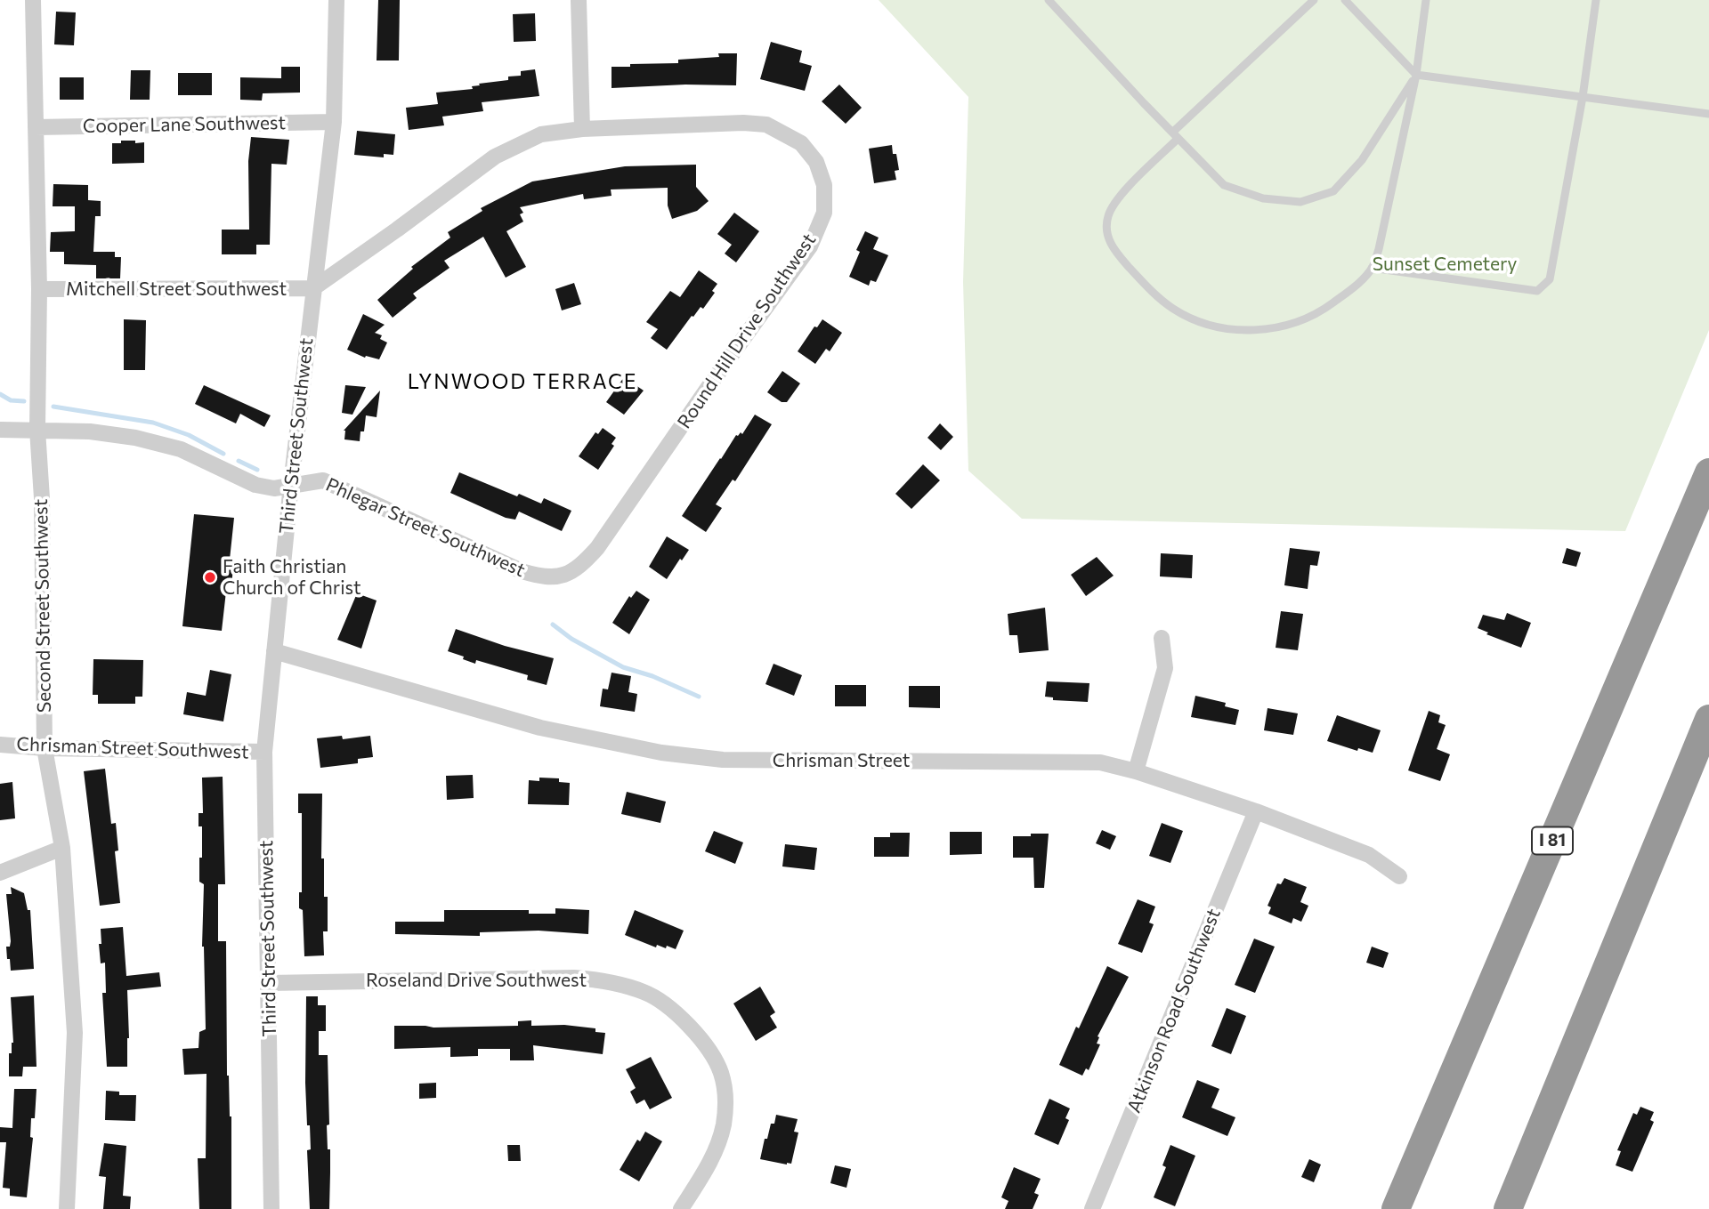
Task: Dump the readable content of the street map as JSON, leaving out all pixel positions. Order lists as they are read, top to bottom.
{
  "streets": {
    "highway": ["I 81"],
    "street": [
      "Cooper Lane Southwest",
      "Mitchell Street Southwest",
      "Round Hill Drive Southwest",
      "Third Street Southwest",
      "Phlegar Street Southwest",
      "Second Street Southwest",
      "Chrisman Street Southwest",
      "Chrisman Street",
      "Roseland Drive Southwest",
      "Atkinson Road Southwest"
    ]
  },
  "crossings": [
    ["Cooper Lane Southwest", "Third Street Southwest"],
    ["Cooper Lane Southwest", "Second Street Southwest"],
    ["Mitchell Street Southwest", "Round Hill Drive Southwest"],
    ["Mitchell Street Southwest", "Third Street Southwest"],
    ["Mitchell Street Southwest", "Second Street Southwest"],
    ["Round Hill Drive Southwest", "Third Street Southwest"],
    ["Round Hill Drive Southwest", "Phlegar Street Southwest"],
    ["Third Street Southwest", "Phlegar Street Southwest"],
    ["Third Street Southwest", "Chrisman Street Southwest"],
    ["Third Street Southwest", "Chrisman Street"],
    ["Third Street Southwest", "Roseland Drive Southwest"],
    ["Phlegar Street Southwest", "Second Street Southwest"],
    ["Second Street Southwest", "Chrisman Street Southwest"],
    ["Chrisman Street", "Atkinson Road Southwest"]
  ],
  "districts": ["LYNWOOD TERRACE"],
  "parks": ["Sunset Cemetery"],
  "places": ["Faith Christian Church of Christ"]
}
